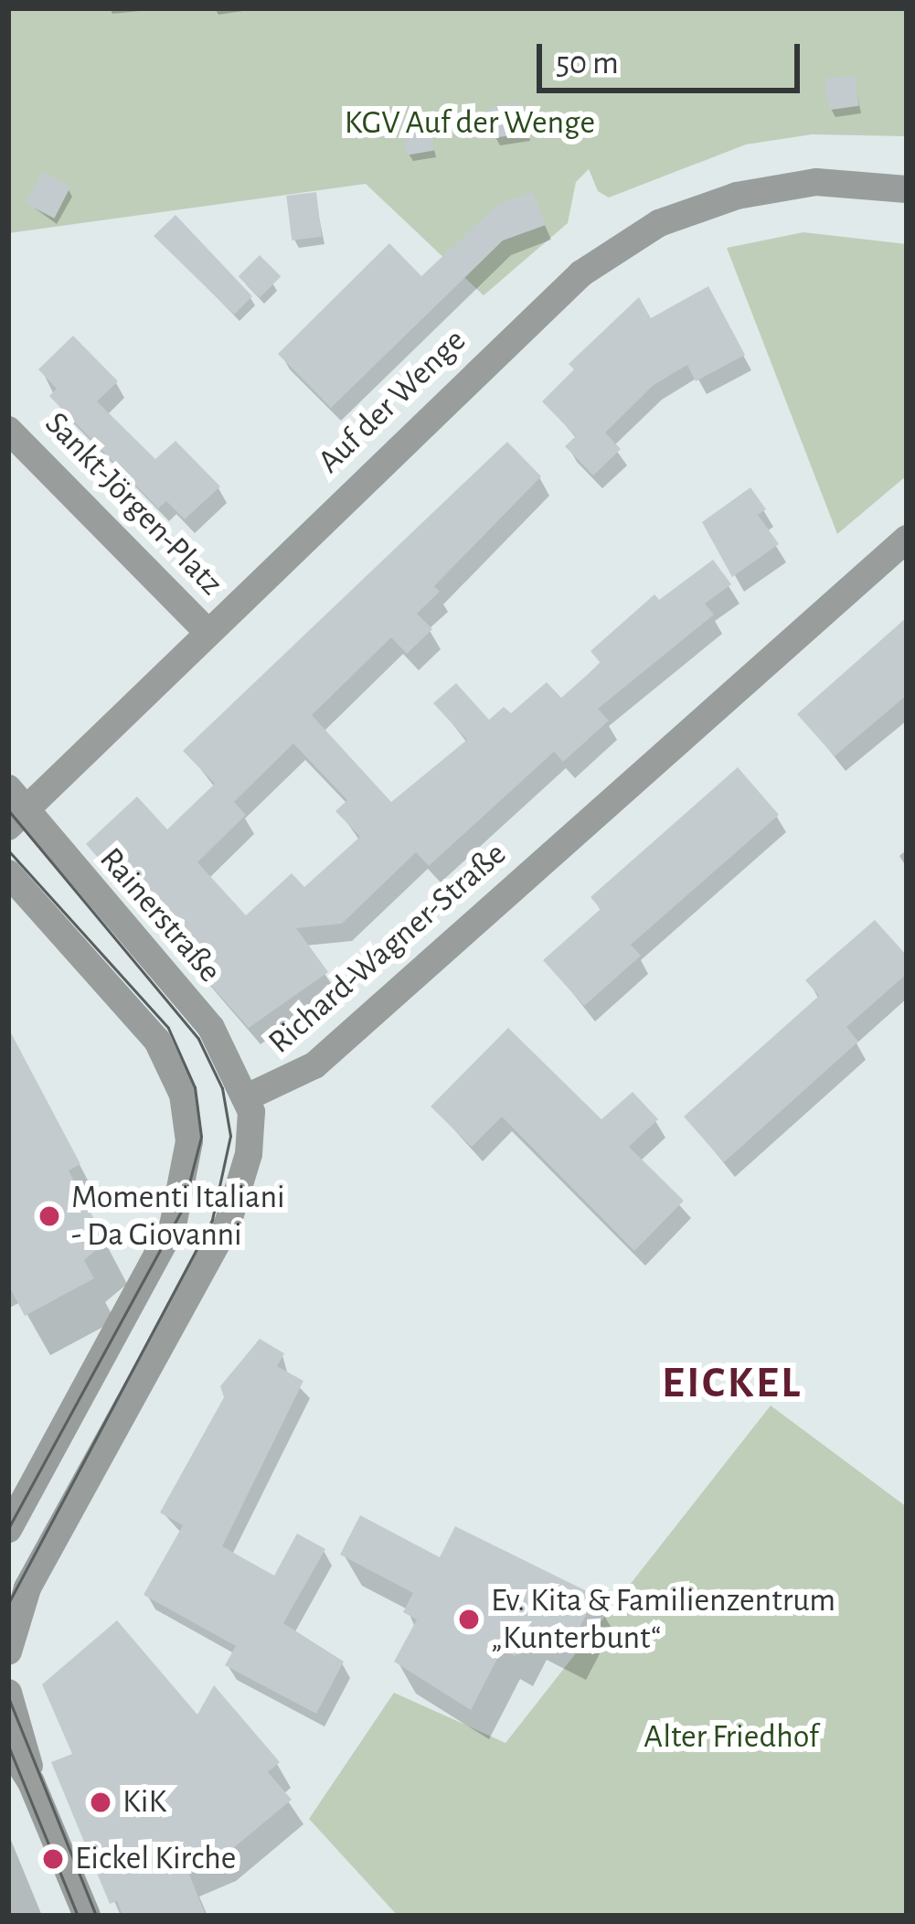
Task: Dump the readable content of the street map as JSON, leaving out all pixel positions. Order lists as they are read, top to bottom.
{
  "streets": {
    "street": [
      "Auf der Wenge",
      "Sankt-Jörgen-Platz",
      "Rainerstraße",
      "Richard-Wagner-Straße"
    ]
  },
  "crossings": [
    ["Auf der Wenge", "Sankt-Jörgen-Platz"],
    ["Auf der Wenge", "Rainerstraße"],
    ["Rainerstraße", "Richard-Wagner-Straße"]
  ],
  "districts": ["EICKEL"],
  "parks": ["KGV Auf der Wenge", "Alter Friedhof"],
  "places": [
    "Momenti Italiani - Da Giovanni",
    "Ev. Kita & Familienzentrum „Kunterbunt“",
    "KiK",
    "Eickel Kirche"
  ],
  "scale_bar": "50 m"
}
